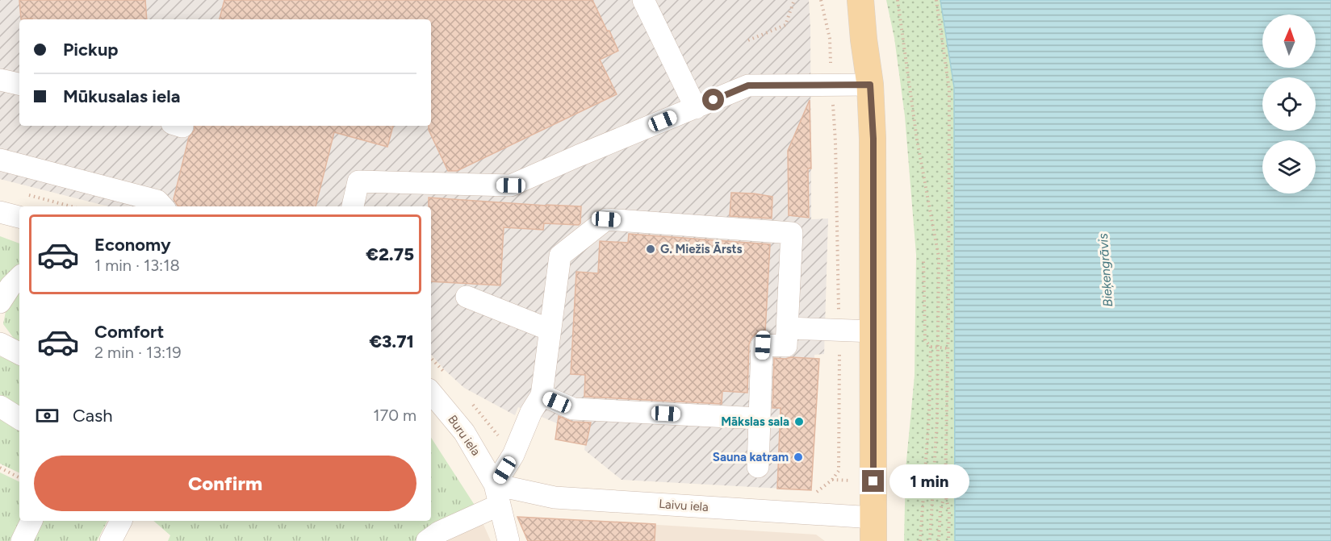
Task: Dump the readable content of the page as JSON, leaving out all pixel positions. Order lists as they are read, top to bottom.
{
  "streets": {
    "street": ["Buru iela", "Laivu iela"]
  },
  "crossings": [
    ["Buru iela", "Laivu iela"]
  ],
  "water": ["Bieķengrāvis"],
  "places": ["G. Miežis Ārsts", "Mākslas sala", "Sauna katram"],
  "north": "top",
  "page": {
    "banner": ["Pickup", "Mūkusalas iela"],
    "list": [
      {
        "name": "Economy",
        "note": "1 min · 13:18",
        "value": "€2.75"
      },
      {
        "name": "Comfort",
        "note": "2 min · 13:19",
        "value": "€3.71"
      }
    ],
    "pay": ["Cash", "170 m"],
    "buttons": "Confirm",
    "bubble": "1 min"
  }
}
